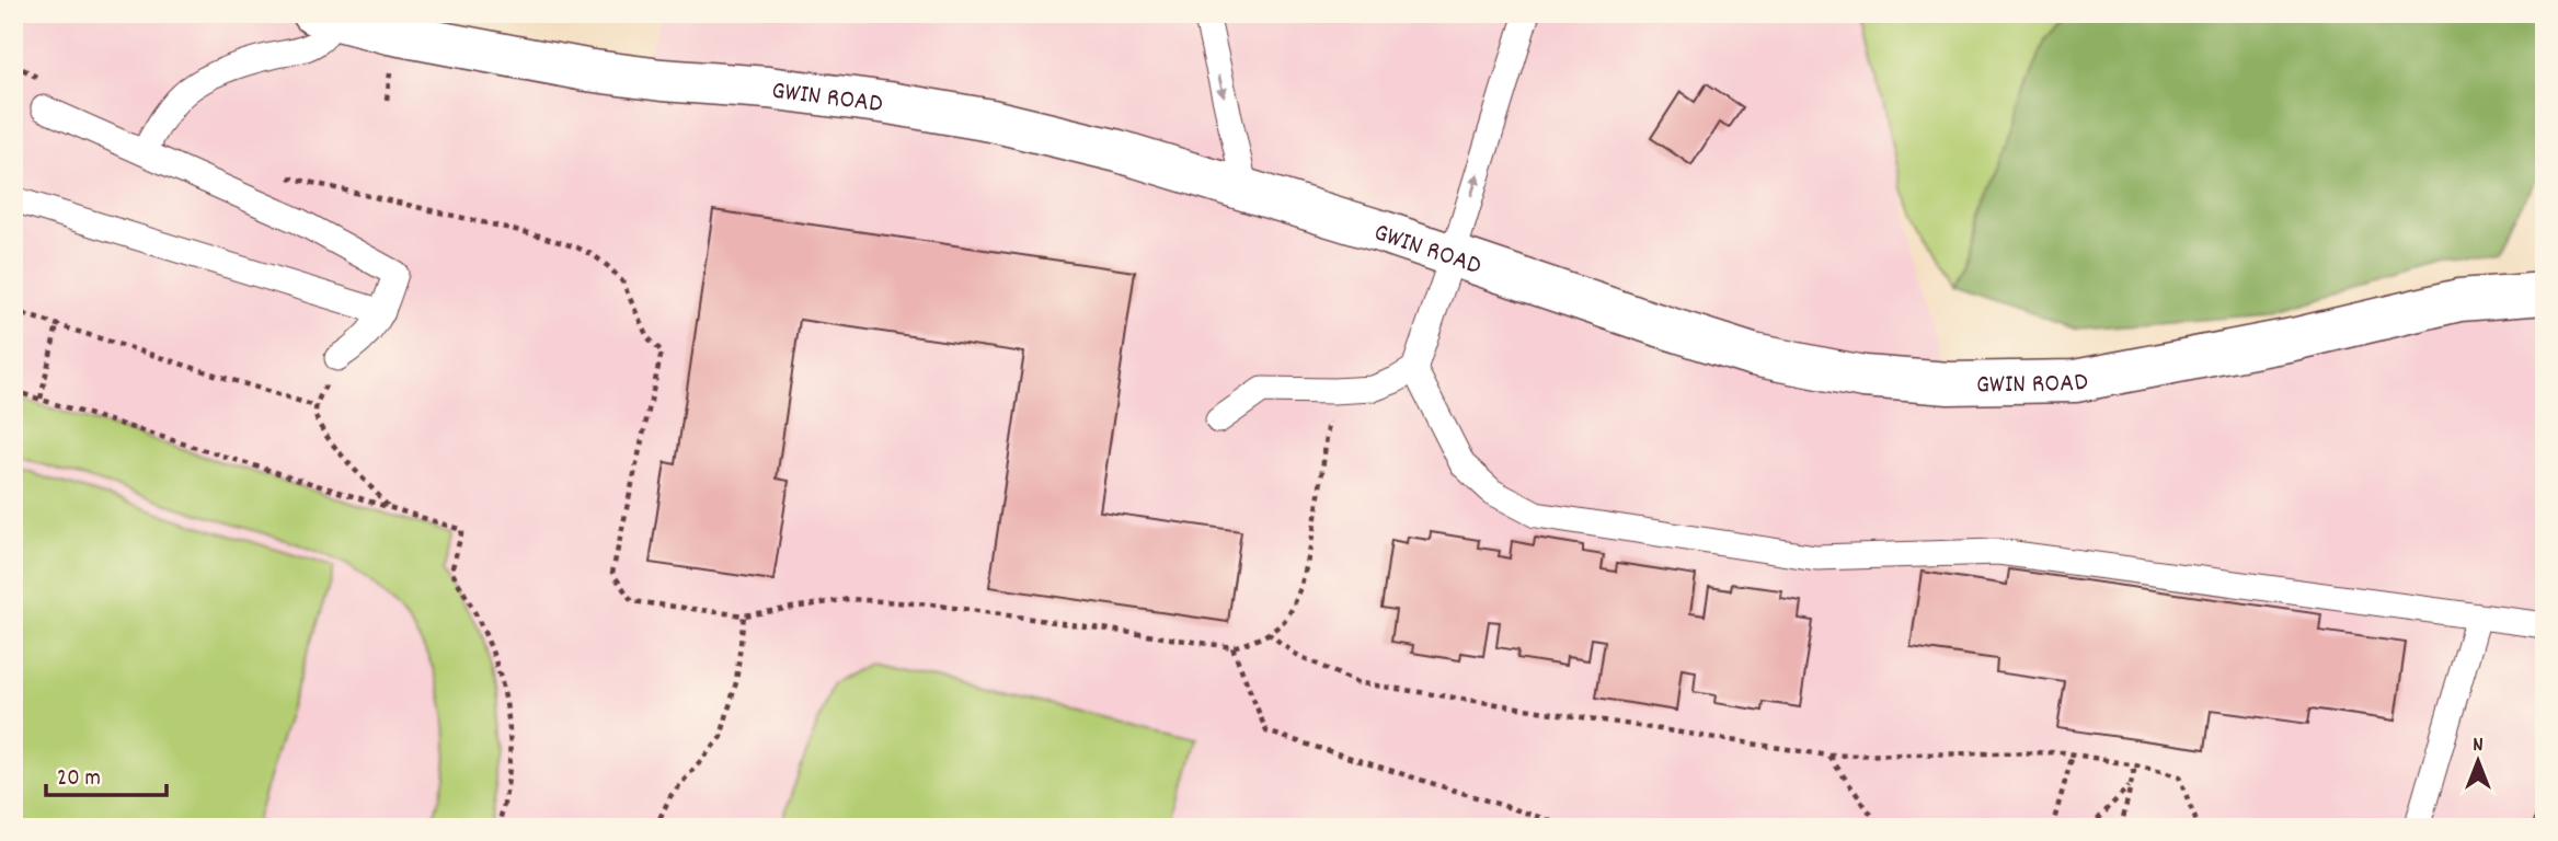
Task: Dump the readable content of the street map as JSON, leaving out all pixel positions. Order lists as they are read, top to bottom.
{
  "streets": {
    "street": ["GWIN ROAD"]
  },
  "scale_bar": "20 m",
  "north": "top"
}
